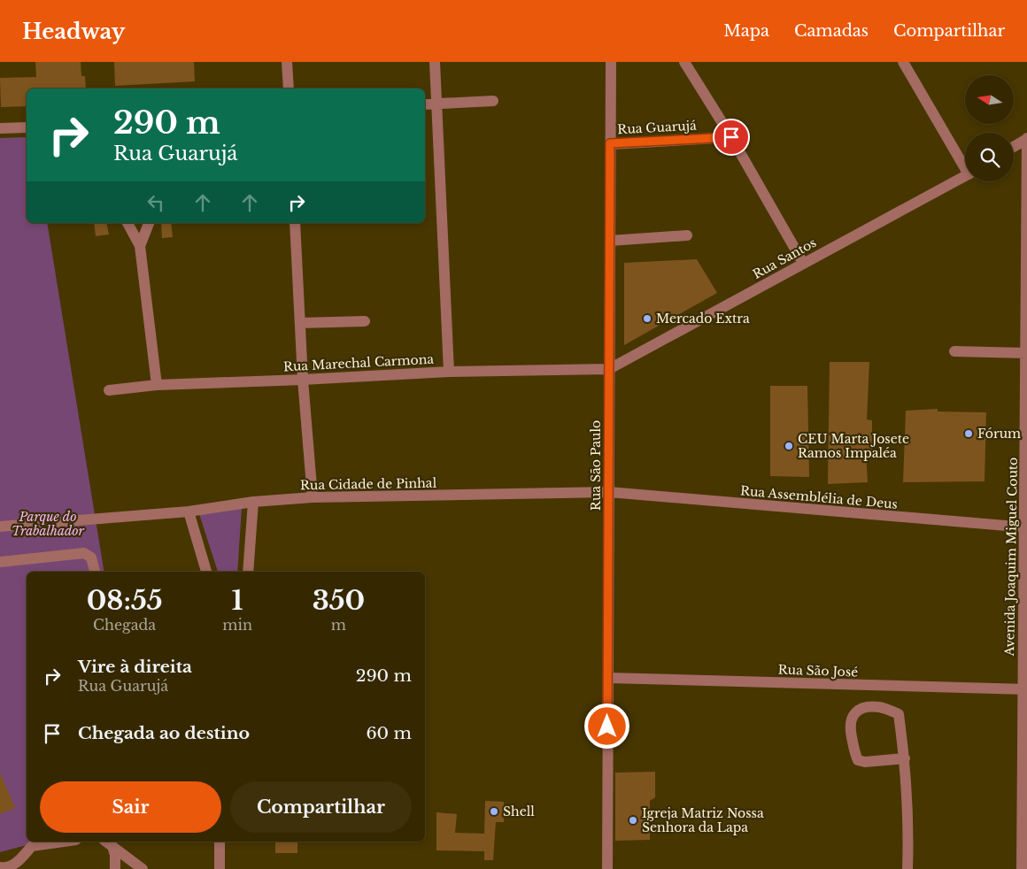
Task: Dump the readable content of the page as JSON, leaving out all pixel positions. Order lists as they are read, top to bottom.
{
  "streets": {
    "street": [
      "Rua Guarujá",
      "Rua Santos",
      "Rua Marechal Carmona",
      "Rua São Paulo",
      "Rua Cidade de Pinhal",
      "Rua Assemblélia de Deus",
      "Avenida Joaquim Miguel Couto",
      "Rua São José"
    ]
  },
  "crossings": [
    ["Rua Guarujá", "Rua São Paulo"],
    ["Rua Santos", "Rua Marechal Carmona"],
    ["Rua Santos", "Rua São Paulo"],
    ["Rua Marechal Carmona", "Rua São Paulo"],
    ["Rua São Paulo", "Rua Cidade de Pinhal"],
    ["Rua São Paulo", "Rua Assemblélia de Deus"],
    ["Rua São Paulo", "Rua São José"],
    ["Rua Cidade de Pinhal", "Rua Assemblélia de Deus"],
    ["Rua Assemblélia de Deus", "Avenida Joaquim Miguel Couto"],
    ["Avenida Joaquim Miguel Couto", "Rua São José"]
  ],
  "parks": ["Parque do Trabalhador"],
  "places": [
    "Mercado Extra",
    "Fórum",
    "CEU Marta Josete Ramos Impaléa",
    "Shell",
    "Igreja Matriz Nossa Senhora da Lapa"
  ],
  "north": "left",
  "page": {
    "header": "Headway",
    "nav": ["Mapa", "Camadas", "Compartilhar"],
    "turn": ["290 m", "Rua Guarujá"],
    "eta": [
      "08:55",
      "Chegada",
      "1",
      "min",
      "350",
      "m"
    ],
    "list": [
      {
        "name": "Vire à direita",
        "note": "Rua Guarujá",
        "value": "290 m"
      },
      {
        "name": "Chegada ao destino",
        "value": "60 m"
      }
    ],
    "buttons": ["Sair", "Compartilhar"]
  }
}
